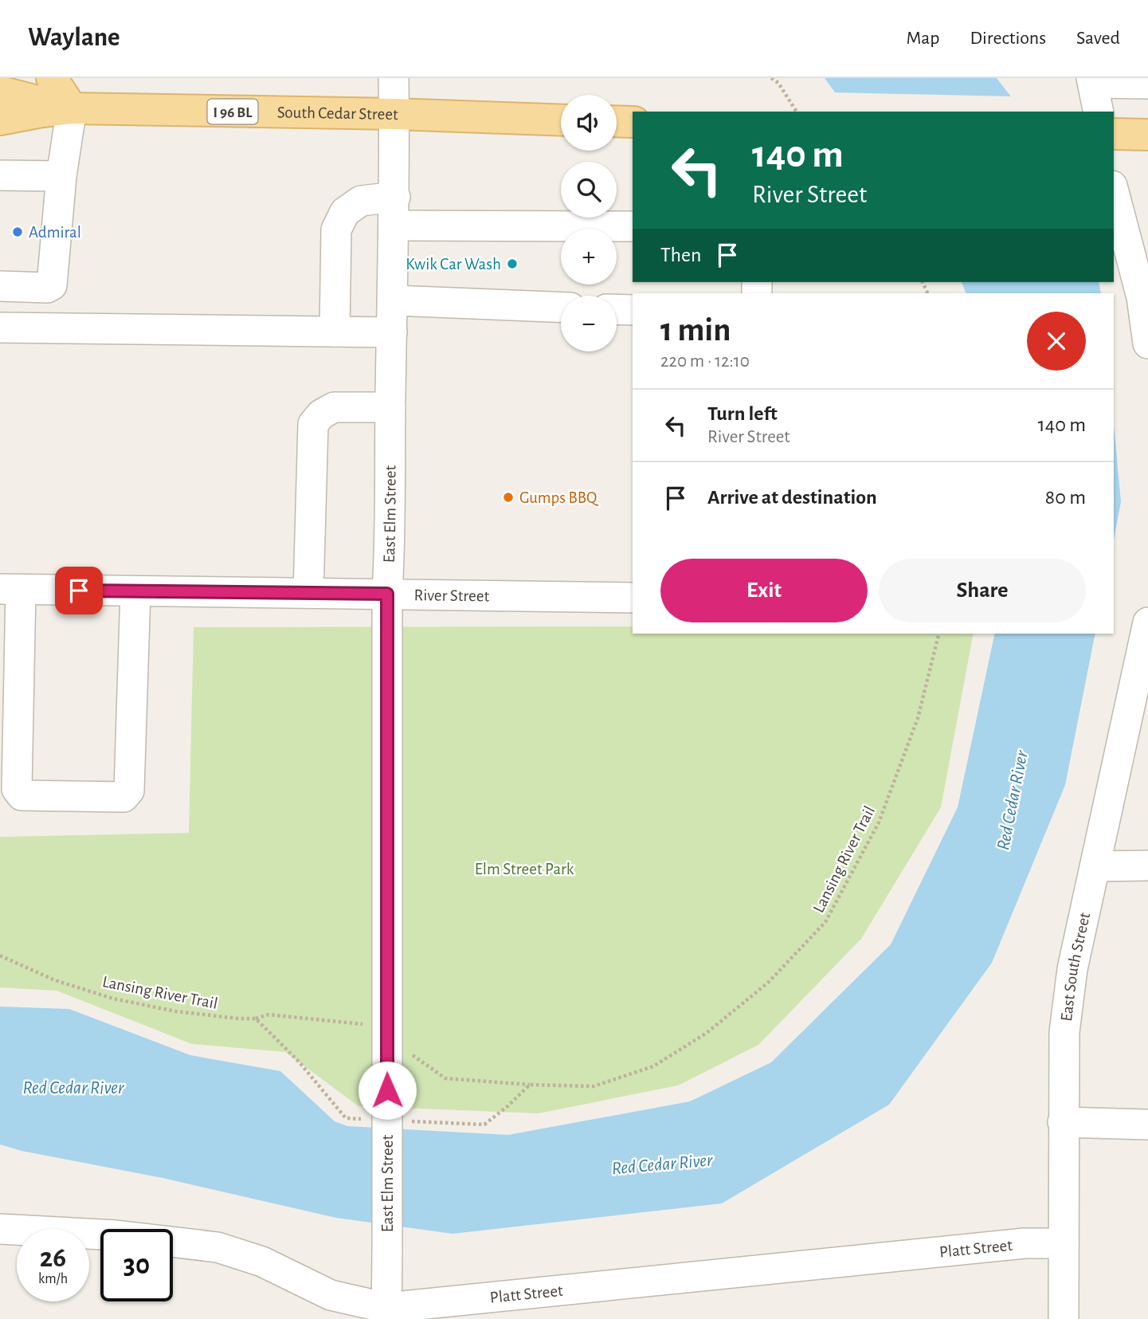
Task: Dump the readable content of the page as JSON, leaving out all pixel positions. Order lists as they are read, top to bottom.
{
  "streets": {
    "main road": ["I 96 BL", "South Cedar Street"],
    "street": [
      "East Elm Street",
      "River Street",
      "East South Street",
      "Platt Street"
    ],
    "path": ["Lansing River Trail"]
  },
  "crossings": [
    ["South Cedar Street", "East Elm Street"],
    ["East Elm Street", "River Street"],
    ["East Elm Street", "Platt Street"],
    ["East South Street", "Platt Street"]
  ],
  "water": ["Red Cedar River"],
  "parks": ["Elm Street Park"],
  "places": ["Admiral", "Kwik Car Wash", "Gumps BBQ"],
  "page": {
    "header": "Waylane",
    "nav": ["Map", "Directions", "Saved"],
    "map_buttons": ["+", "−"],
    "turn": ["140 m", "River Street"],
    "then": "Then",
    "heading": ["1 min", "220 m · 12:10"],
    "list": [
      {
        "name": "Turn left",
        "note": "River Street",
        "value": "140 m"
      },
      {
        "name": "Arrive at destination",
        "value": "80 m"
      }
    ],
    "buttons": ["Exit", "Share"],
    "speed": "26 km/h",
    "limit": "30"
  }
}
